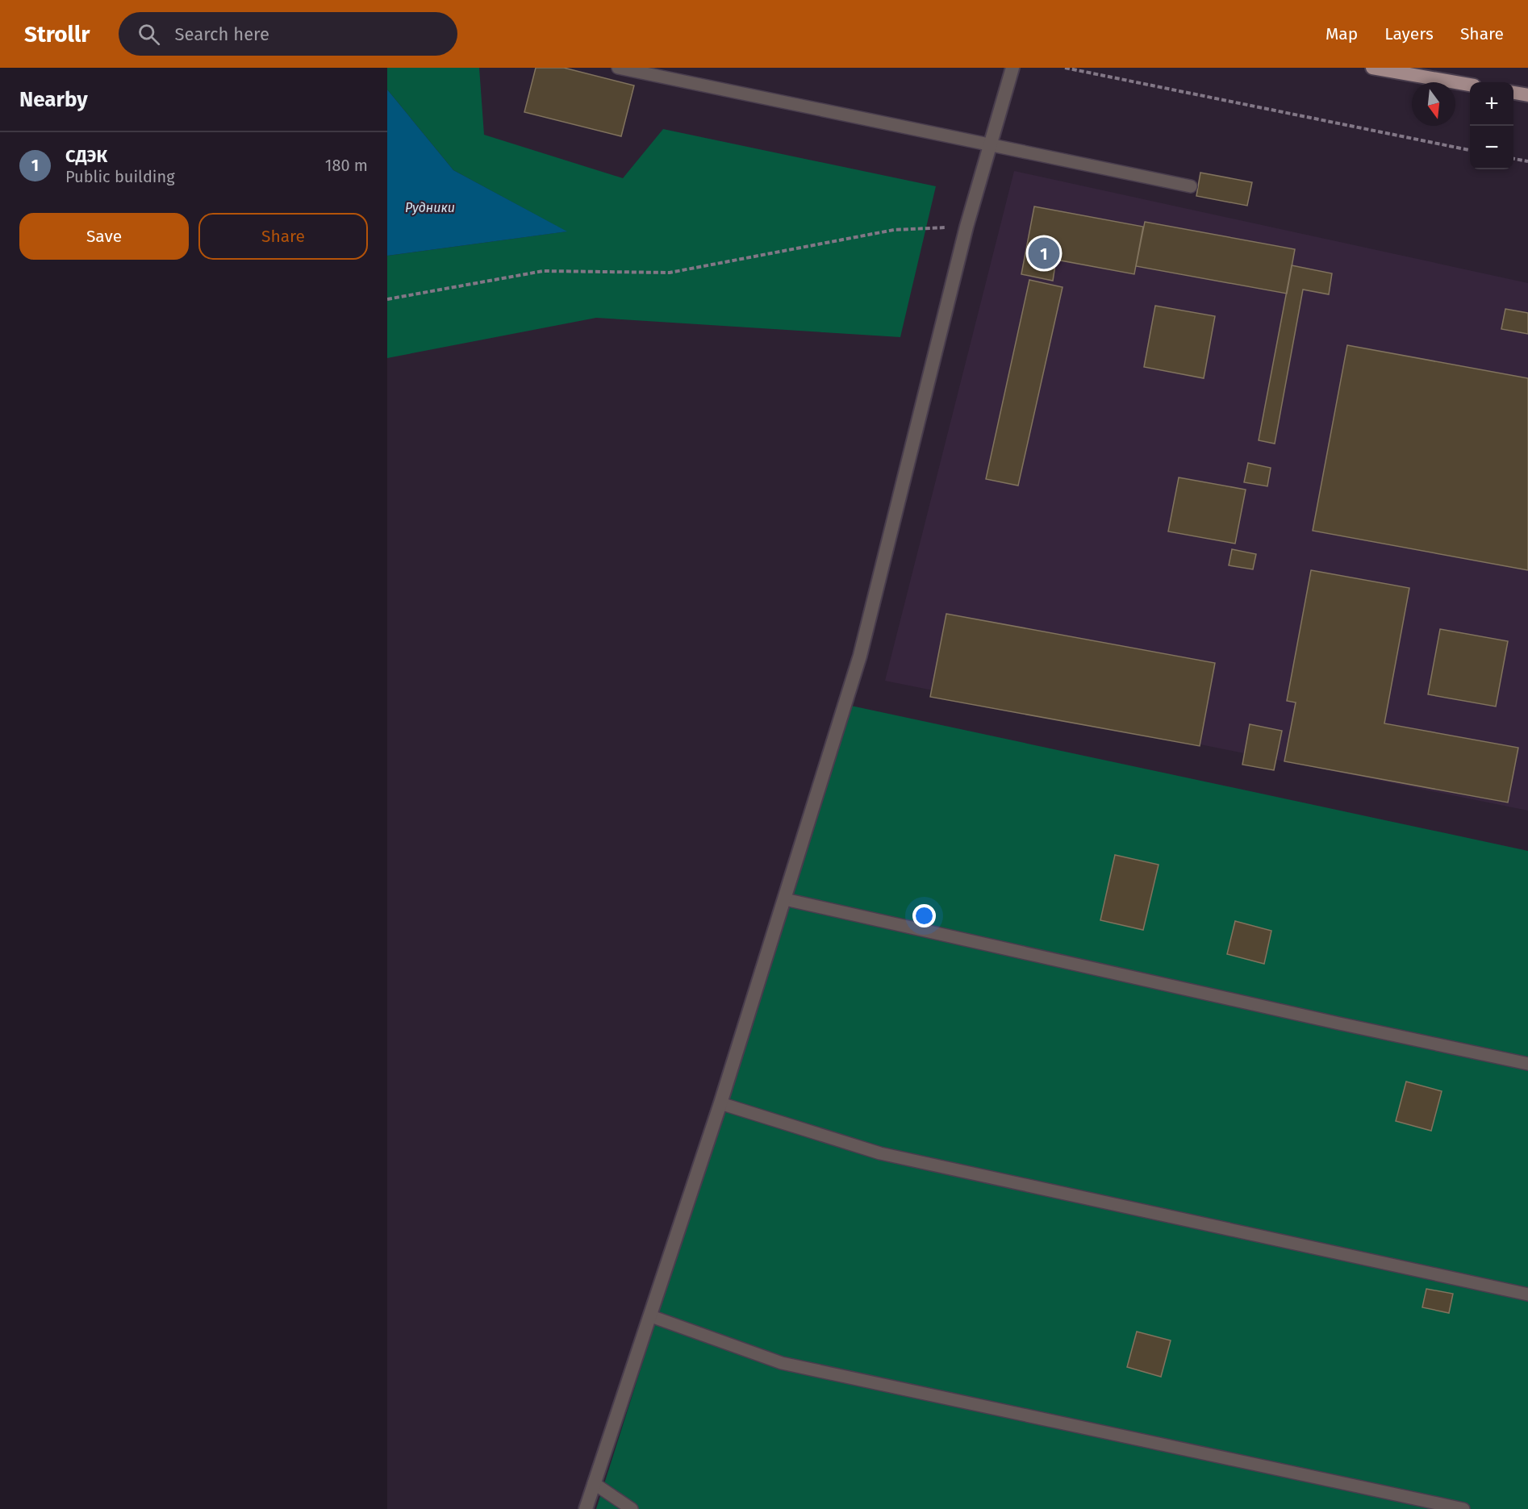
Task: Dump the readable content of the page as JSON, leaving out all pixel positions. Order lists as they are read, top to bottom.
{
  "water": ["Рудники"],
  "north": "bottom",
  "page": {
    "header": "Strollr",
    "search": "Search here",
    "nav": ["Map", "Layers", "Share"],
    "heading": "Nearby",
    "map_buttons": ["+", "−"],
    "list": [
      {
        "mark": "1",
        "name": "СДЭК",
        "note": "Public building",
        "value": "180 m"
      }
    ],
    "buttons": ["Save", "Share"],
    "pins": "1"
  }
}
